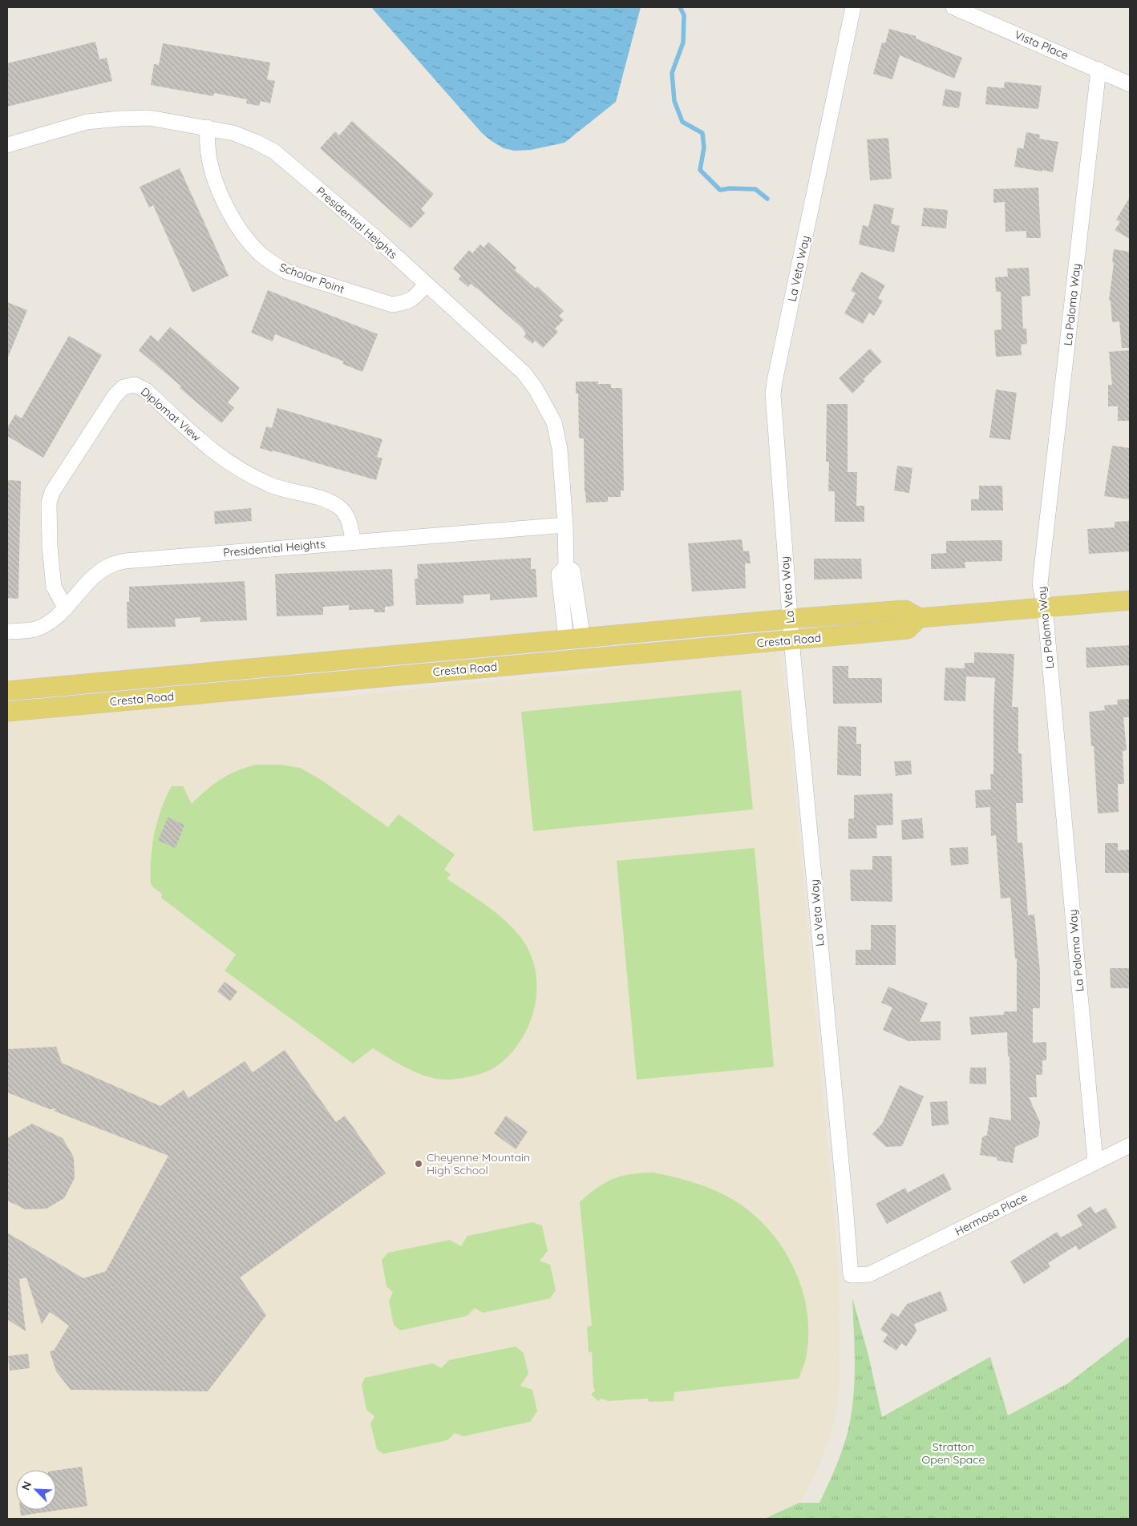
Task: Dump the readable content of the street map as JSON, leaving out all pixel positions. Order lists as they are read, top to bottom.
{
  "streets": {
    "main road": ["Cresta Road"],
    "street": [
      "Vista Place",
      "Presidential Heights",
      "La Veta Way",
      "Scholar Point",
      "La Paloma Way",
      "Diplomat View",
      "Hermosa Place"
    ]
  },
  "crossings": [
    ["Vista Place", "La Paloma Way"],
    ["Presidential Heights", "Scholar Point"],
    ["Presidential Heights", "Diplomat View"],
    ["Presidential Heights", "Cresta Road"],
    ["La Veta Way", "Cresta Road"],
    ["La Veta Way", "Hermosa Place"],
    ["La Paloma Way", "Cresta Road"],
    ["La Paloma Way", "Hermosa Place"]
  ],
  "parks": ["Stratton Open Space"],
  "places": ["Cheyenne Mountain High School"],
  "north": "top left"
}
